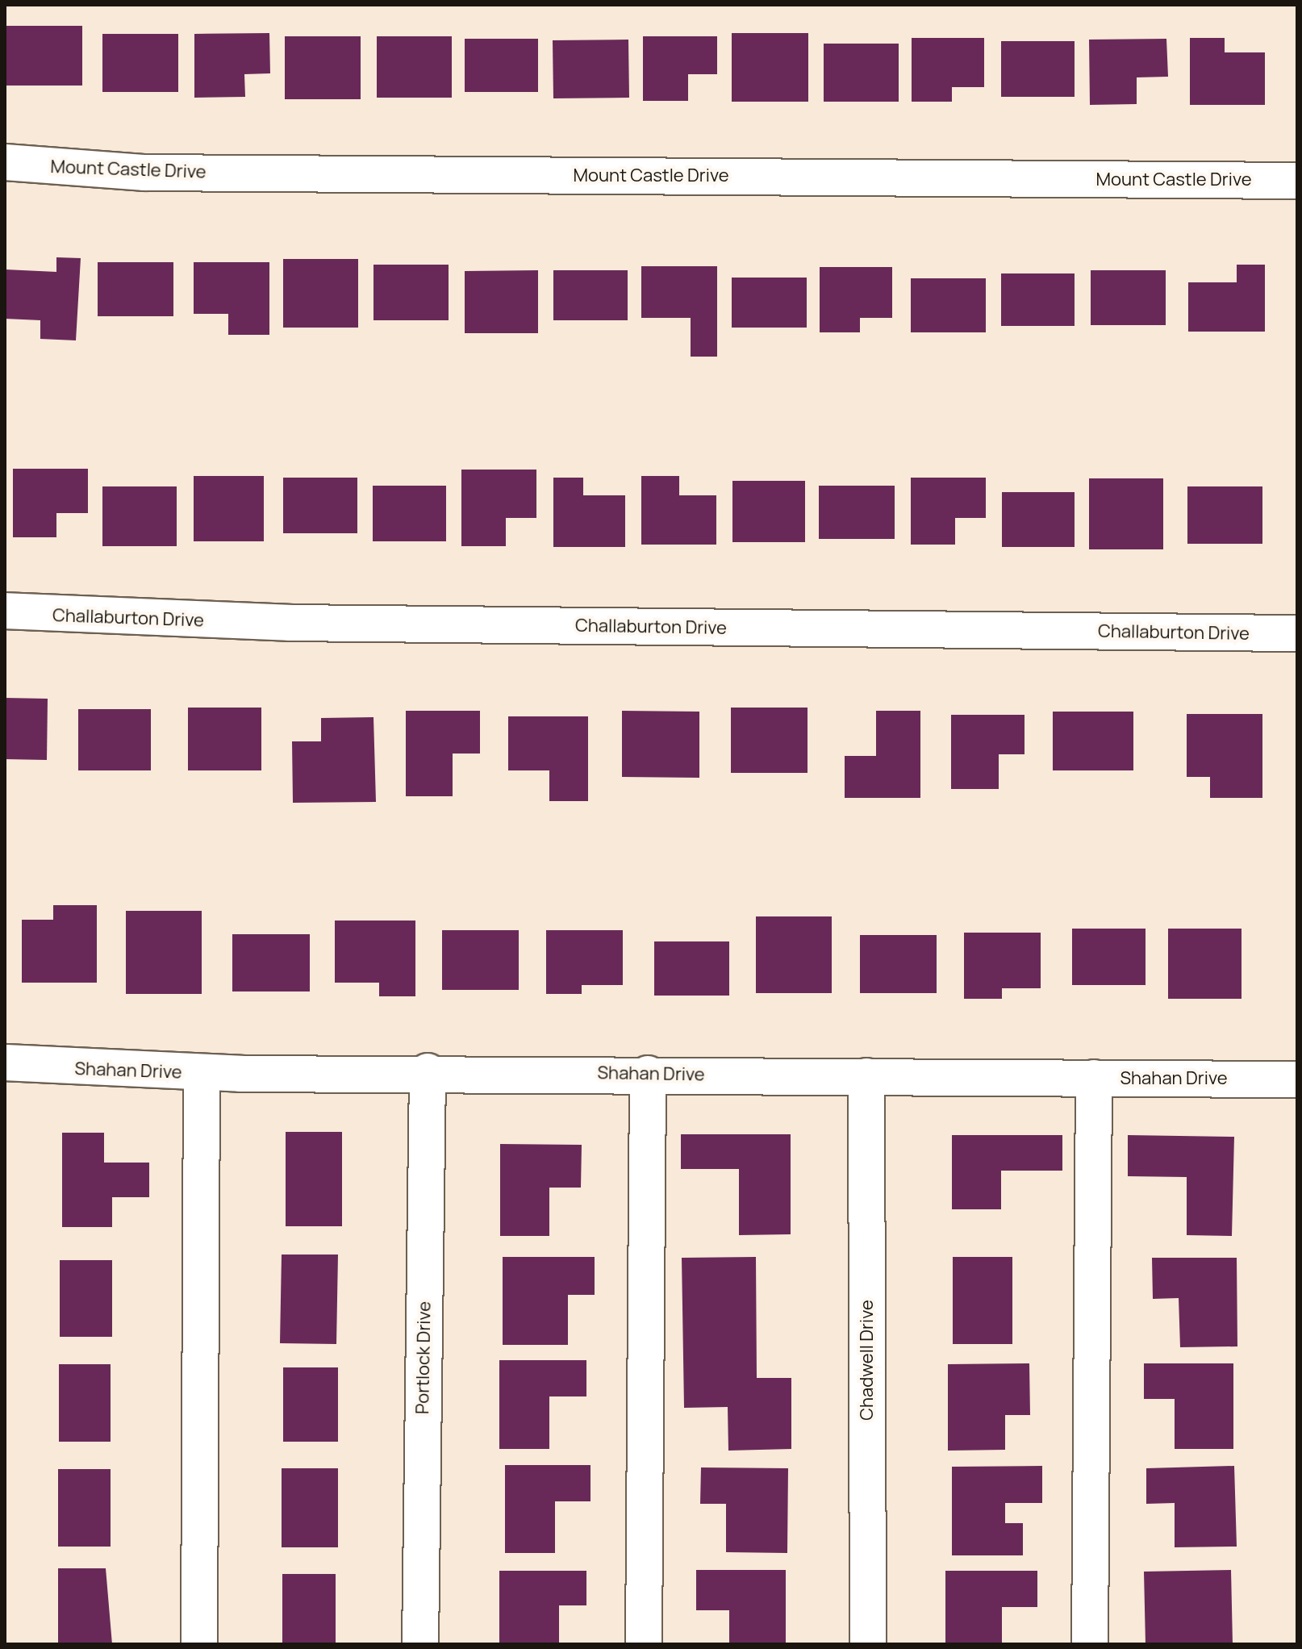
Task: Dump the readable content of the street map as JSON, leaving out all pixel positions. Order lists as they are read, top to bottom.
{
  "streets": {
    "street": [
      "Mount Castle Drive",
      "Challaburton Drive",
      "Shahan Drive",
      "Portlock Drive",
      "Chadwell Drive"
    ]
  },
  "crossings": [
    ["Shahan Drive", "Portlock Drive"],
    ["Shahan Drive", "Chadwell Drive"]
  ]
}
